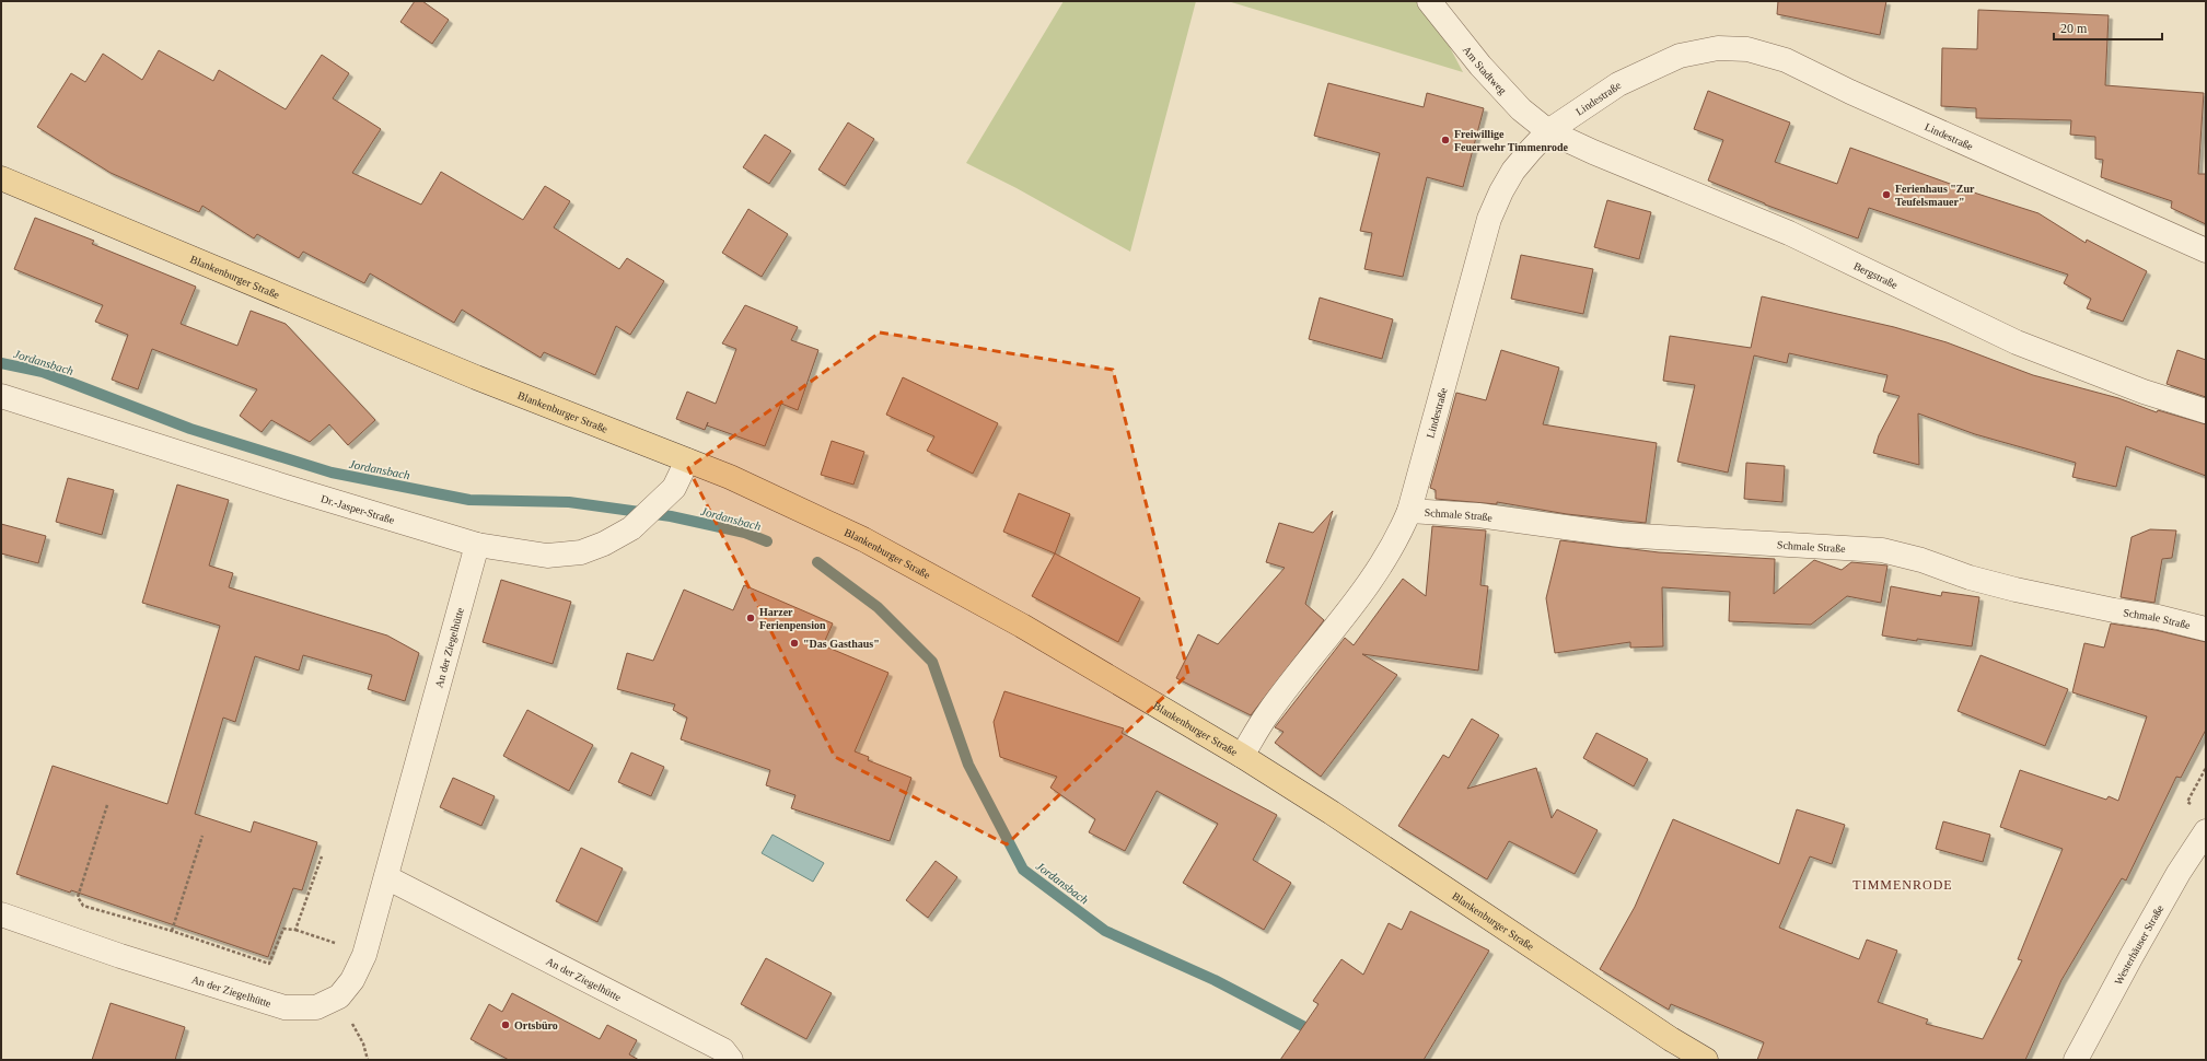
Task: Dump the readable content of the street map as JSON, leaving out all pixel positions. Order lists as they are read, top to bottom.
{
  "streets": {
    "main road": ["Blankenburger Straße"],
    "street": [
      "Am Stadtweg",
      "Lindestraße",
      "Bergstraße",
      "Dr.-Jasper-Straße",
      "Schmale Straße",
      "An der Ziegelhütte",
      "Westerhäuser Straße"
    ]
  },
  "crossings": [
    ["Am Stadtweg", "Lindestraße"],
    ["Am Stadtweg", "Bergstraße"],
    ["Lindestraße", "Bergstraße"],
    ["Lindestraße", "Blankenburger Straße"],
    ["Lindestraße", "Schmale Straße"],
    ["Blankenburger Straße", "Dr.-Jasper-Straße"],
    ["Dr.-Jasper-Straße", "An der Ziegelhütte"]
  ],
  "districts": ["TIMMENRODE"],
  "water": ["Jordansbach"],
  "places": [
    "Freiwillige Feuerwehr Timmenrode",
    "Ferienhaus \"Zur Teufelsmauer\"",
    "Harzer Ferienpension",
    "\"Das Gasthaus\"",
    "Ortsbüro"
  ],
  "scale_bar": "20 m"
}
